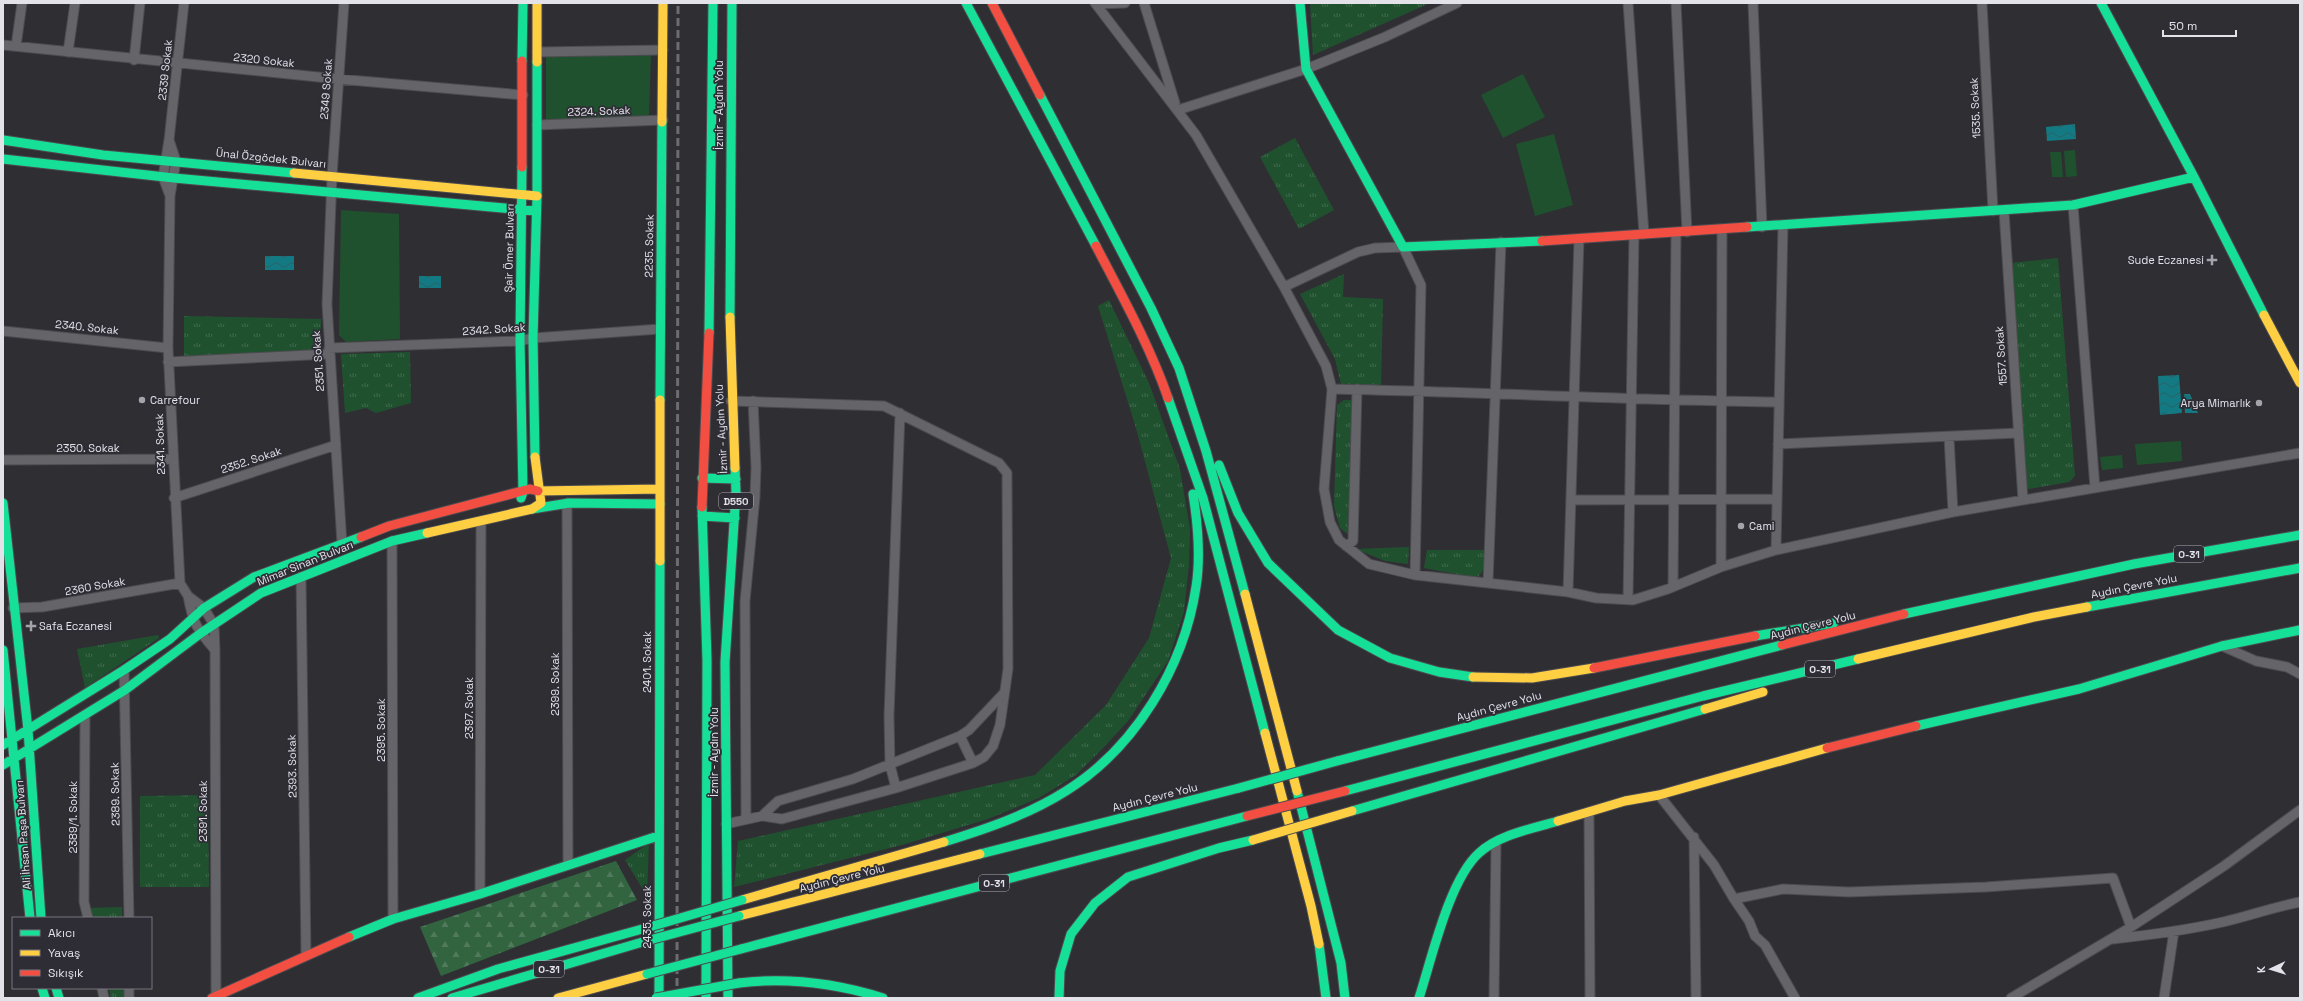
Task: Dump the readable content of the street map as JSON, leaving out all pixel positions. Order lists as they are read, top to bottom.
{
  "streets": {
    "main road": [
      "İzmir - Aydın Yolu",
      "Ünal Özgödek Bulvarı",
      "2235. Sokak",
      "Şair Ömer Bulvarı",
      "D550",
      "O-31",
      "Mimar Sinan Bulvarı",
      "Aydın Çevre Yolu",
      "2401. Sokak",
      "Ali İhsan Paşa Bulvarı",
      "2435. Sokak"
    ],
    "street": [
      "2320 Sokak",
      "2339 Sokak",
      "2349 Sokak",
      "1535. Sokak",
      "2324. Sokak",
      "2340. Sokak",
      "2342. Sokak",
      "1557. Sokak",
      "2351. Sokak",
      "2341. Sokak",
      "2350. Sokak",
      "2352. Sokak",
      "2360 Sokak",
      "2399. Sokak",
      "2397. Sokak",
      "2395. Sokak",
      "2393. Sokak",
      "2389. Sokak",
      "2391. Sokak",
      "2389/1. Sokak"
    ]
  },
  "crossings": [
    ["2320 Sokak", "2339 Sokak"],
    ["2320 Sokak", "2349 Sokak"],
    ["2320 Sokak", "Şair Ömer Bulvarı"],
    ["2339 Sokak", "Ünal Özgödek Bulvarı"],
    ["2349 Sokak", "Ünal Özgödek Bulvarı"],
    ["2349 Sokak", "2351. Sokak"],
    ["2324. Sokak", "2235. Sokak"],
    ["Ünal Özgödek Bulvarı", "Şair Ömer Bulvarı"],
    ["Ünal Özgödek Bulvarı", "2351. Sokak"],
    ["2235. Sokak", "2342. Sokak"],
    ["2235. Sokak", "2401. Sokak"],
    ["Şair Ömer Bulvarı", "2342. Sokak"],
    ["Şair Ömer Bulvarı", "Mimar Sinan Bulvarı"],
    ["2340. Sokak", "2341. Sokak"],
    ["2342. Sokak", "2351. Sokak"],
    ["2351. Sokak", "2352. Sokak"],
    ["2351. Sokak", "Mimar Sinan Bulvarı"],
    ["2341. Sokak", "2350. Sokak"],
    ["2341. Sokak", "2352. Sokak"],
    ["2341. Sokak", "Mimar Sinan Bulvarı"],
    ["2341. Sokak", "2360 Sokak"],
    ["Mimar Sinan Bulvarı", "2401. Sokak"],
    ["Mimar Sinan Bulvarı", "2399. Sokak"],
    ["Mimar Sinan Bulvarı", "2397. Sokak"],
    ["Mimar Sinan Bulvarı", "2395. Sokak"],
    ["Mimar Sinan Bulvarı", "2393. Sokak"],
    ["Mimar Sinan Bulvarı", "2389. Sokak"],
    ["Mimar Sinan Bulvarı", "2391. Sokak"],
    ["Mimar Sinan Bulvarı", "2389/1. Sokak"],
    ["Mimar Sinan Bulvarı", "Ali İhsan Paşa Bulvarı"],
    ["2401. Sokak", "2435. Sokak"]
  ],
  "places": {
    "health": ["Sude Eczanesi", "Safa Eczanesi"],
    "other": ["Carrefour", "Arya Mimarlık", "Cami"]
  },
  "legend": ["Akıcı", "Yavaş", "Sıkışık"],
  "scale_bar": "50 m",
  "north": "left"
}
